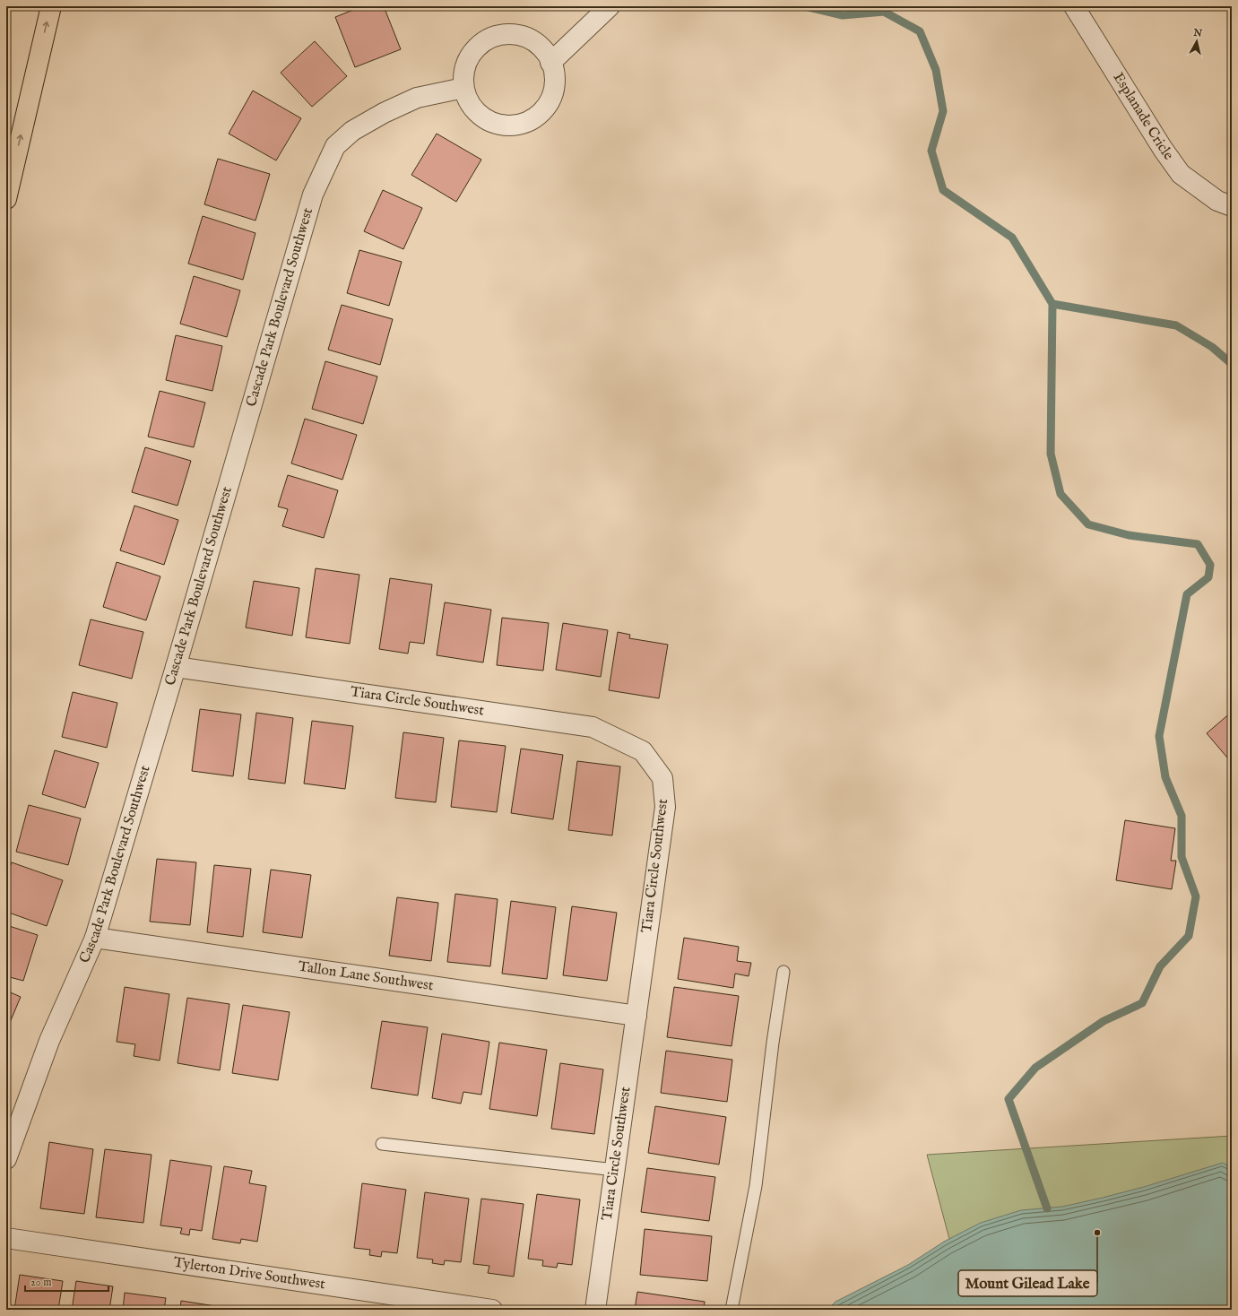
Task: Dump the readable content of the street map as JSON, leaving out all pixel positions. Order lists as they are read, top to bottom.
{
  "streets": {
    "street": [
      "Esplanade Cricle",
      "Cascade Park Boulevard Southwest",
      "Tiara Circle Southwest",
      "Tallon Lane Southwest",
      "Tylerton Drive Southwest"
    ]
  },
  "crossings": [
    ["Cascade Park Boulevard Southwest", "Tiara Circle Southwest"],
    ["Cascade Park Boulevard Southwest", "Tallon Lane Southwest"],
    ["Tiara Circle Southwest", "Tallon Lane Southwest"]
  ],
  "places": ["Mount Gilead Lake"],
  "scale_bar": "20 m",
  "north": "top"
}
